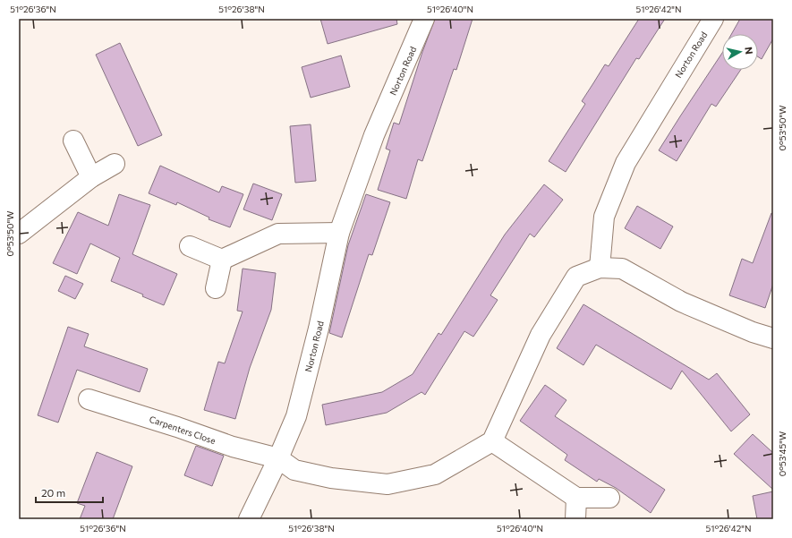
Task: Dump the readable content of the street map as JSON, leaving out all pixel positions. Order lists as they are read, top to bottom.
{
  "streets": {
    "street": ["Norton Road", "Carpenters Close"]
  },
  "crossings": [
    ["Norton Road", "Carpenters Close"]
  ],
  "scale_bar": "20 m",
  "north": "right",
  "coordinates": [
    "51°26'36\"N",
    "51°26'38\"N",
    "51°26'40\"N",
    "51°26'42\"N",
    "0°53'50\"W",
    "0°53'45\"W"
  ]
}
